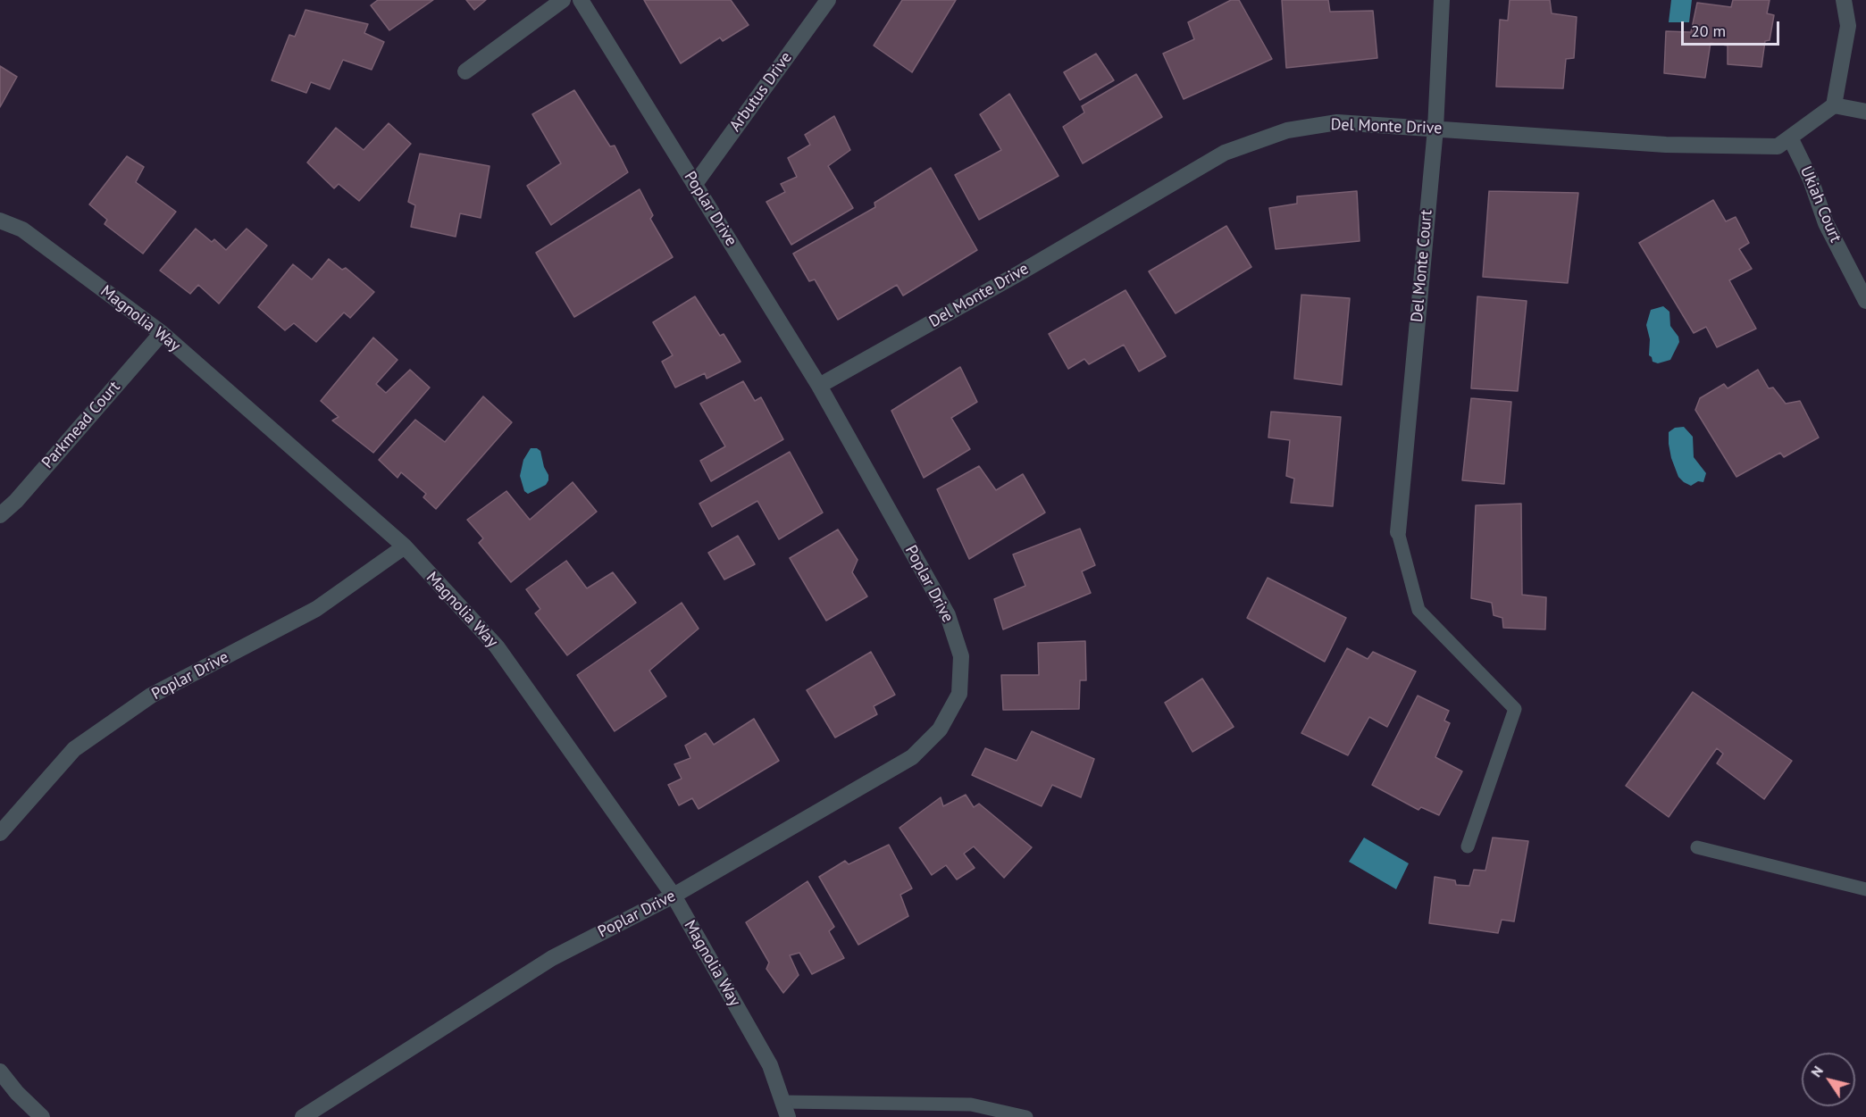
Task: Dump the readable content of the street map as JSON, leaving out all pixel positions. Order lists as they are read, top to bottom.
{
  "streets": {
    "street": [
      "Arbutus Drive",
      "Del Monte Drive",
      "Ukiah Court",
      "Poplar Drive",
      "Del Monte Court",
      "Magnolia Way",
      "Parkmead Court"
    ]
  },
  "crossings": [
    ["Arbutus Drive", "Poplar Drive"],
    ["Del Monte Drive", "Ukiah Court"],
    ["Del Monte Drive", "Poplar Drive"],
    ["Del Monte Drive", "Del Monte Court"],
    ["Poplar Drive", "Magnolia Way"],
    ["Magnolia Way", "Parkmead Court"]
  ],
  "scale_bar": "20 m",
  "north": "top left"
}
